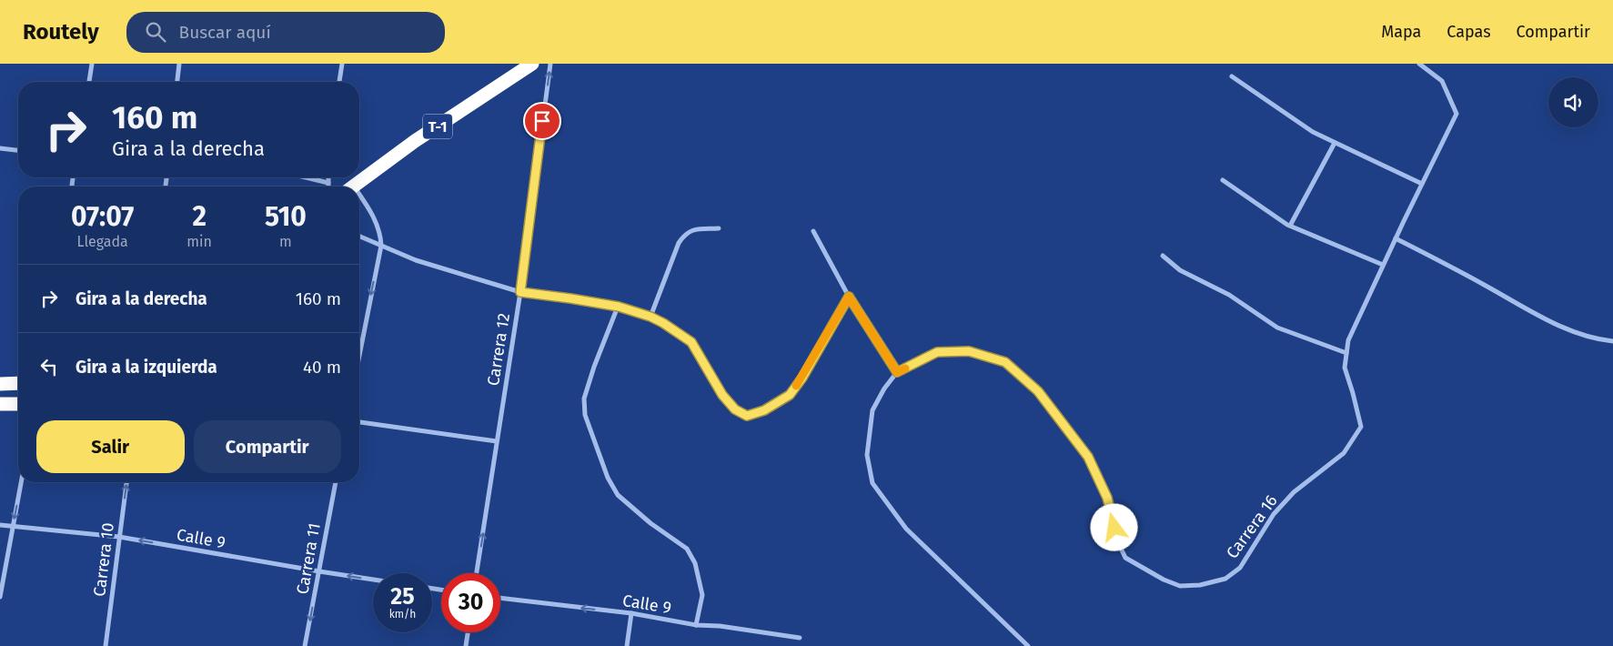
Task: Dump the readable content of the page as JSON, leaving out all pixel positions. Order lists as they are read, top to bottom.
{
  "streets": {
    "highway": ["T-1"],
    "street": [
      "Carrera 12",
      "Carrera 16",
      "Calle 9",
      "Carrera 11",
      "Carrera 10"
    ]
  },
  "crossings": [
    ["Calle 9", "Carrera 11"],
    ["Calle 9", "Carrera 10"]
  ],
  "one_way": ["Carrera 12", "Calle 9", "Carrera 11"],
  "page": {
    "header": "Routely",
    "search": "Buscar aquí",
    "nav": ["Mapa", "Capas", "Compartir"],
    "turn": ["160 m", "Gira a la derecha"],
    "eta": [
      "07:07",
      "Llegada",
      "2",
      "min",
      "510",
      "m"
    ],
    "list": [
      {
        "name": "Gira a la derecha",
        "value": "160 m"
      },
      {
        "name": "Gira a la izquierda",
        "value": "40 m"
      }
    ],
    "buttons": ["Salir", "Compartir"],
    "speed": "25 km/h",
    "limit": "30"
  }
}
